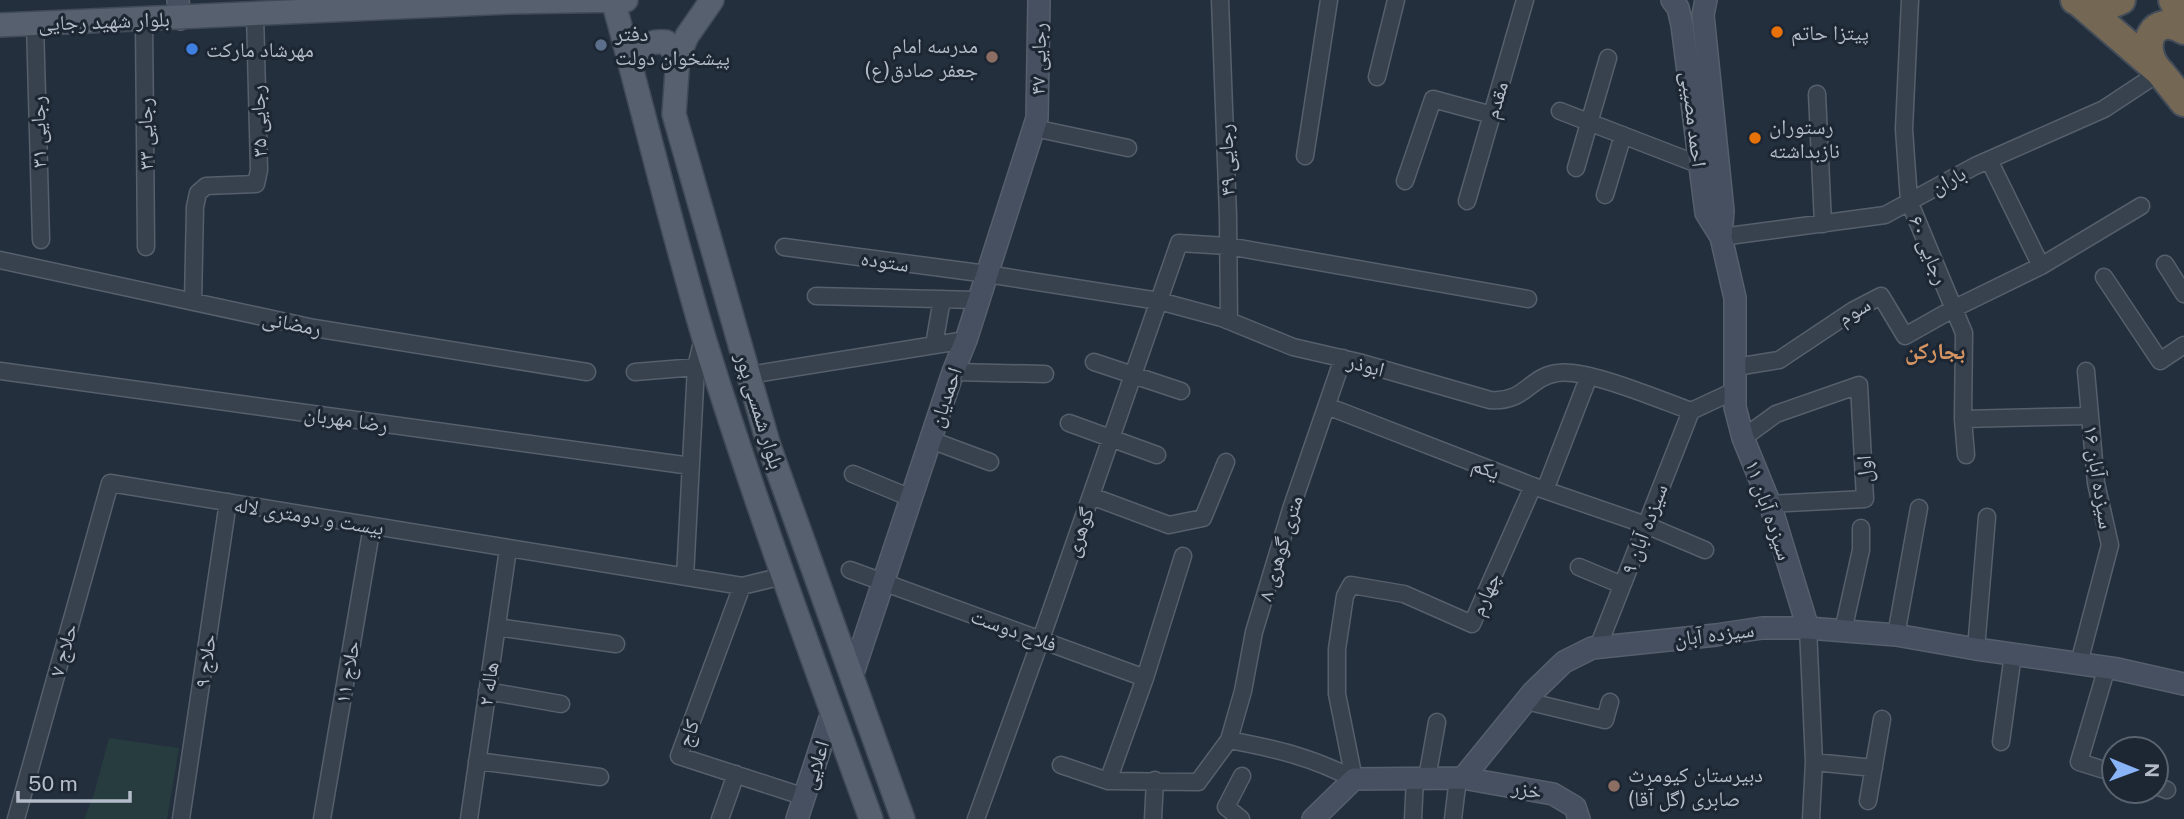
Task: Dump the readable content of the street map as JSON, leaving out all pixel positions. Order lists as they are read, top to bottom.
{
  "streets": {
    "main road": ["بلوار شهید رجایی", "بلوار شمسی پور"],
    "street": [
      "رجایی ۴۷",
      "مقدم",
      "احمد مصیبی",
      "رجایی ۳۵",
      "رجایی ۳۱",
      "رجایی ۳۳",
      "رجایی ۴۹",
      "باران",
      "رجایی ۶۰",
      "ستوده",
      "سوم",
      "رمضانی",
      "ابوذر",
      "احمدیان",
      "رضا مهربان",
      "یکم",
      "اول",
      "سیزده آبان ۱۶",
      "سیزده آبان ۱۱",
      "بیست و دومتری لاله",
      "سیزده آبان ۹",
      "گوهری",
      "۸ متری گوهری",
      "چهارم",
      "فلاح دوست",
      "سیزده آبان",
      "حلاج ۷",
      "حلاج ۹",
      "حلاج ۱۱",
      "هاله ۲",
      "کاج",
      "اعلایی",
      "خزر"
    ]
  },
  "crossings": [
    ["بلوار شهید رجایی", "رجایی ۳۵"],
    ["بلوار شهید رجایی", "رجایی ۳۱"],
    ["بلوار شهید رجایی", "رجایی ۳۳"],
    ["بلوار شهید رجایی", "بلوار شمسی پور"],
    ["رجایی ۴۷", "احمدیان"],
    ["احمد مصیبی", "باران"],
    ["احمد مصیبی", "سوم"],
    ["احمد مصیبی", "سیزده آبان ۱۱"],
    ["رجایی ۳۵", "رمضانی"],
    ["رجایی ۴۹", "ابوذر"],
    ["رجایی ۴۹", "گوهری"],
    ["باران", "رجایی ۶۰"],
    ["رجایی ۶۰", "سوم"],
    ["ستوده", "ابوذر"],
    ["ستوده", "احمدیان"],
    ["ابوذر", "احمدیان"],
    ["ابوذر", "سیزده آبان ۹"],
    ["ابوذر", "گوهری"],
    ["ابوذر", "۸ متری گوهری"],
    ["احمدیان", "بلوار شمسی پور"],
    ["احمدیان", "فلاح دوست"],
    ["بلوار شمسی پور", "اعلایی"],
    ["یکم", "سیزده آبان ۹"],
    ["یکم", "۸ متری گوهری"],
    ["یکم", "چهارم"],
    ["اول", "سیزده آبان ۱۱"],
    ["سیزده آبان ۱۶", "سیزده آبان"],
    ["سیزده آبان ۱۱", "سیزده آبان"],
    ["بیست و دومتری لاله", "حلاج ۷"],
    ["بیست و دومتری لاله", "حلاج ۹"],
    ["بیست و دومتری لاله", "حلاج ۱۱"],
    ["بیست و دومتری لاله", "هاله ۲"],
    ["سیزده آبان ۹", "سیزده آبان"],
    ["گوهری", "فلاح دوست"],
    ["سیزده آبان", "خزر"],
    ["کاج", "اعلایی"]
  ],
  "districts": ["بجارکن"],
  "places": [
    "پیتزا حاتم",
    "دفتر پیشخوان دولت",
    "مهرشاد مارکت",
    "مدرسه امام جعفر صادق(ع)",
    "رستوران نازبداشته",
    "دبیرستان کیومرث صابری (گل آقا)"
  ],
  "scale_bar": "50 m",
  "north": "right"
}
